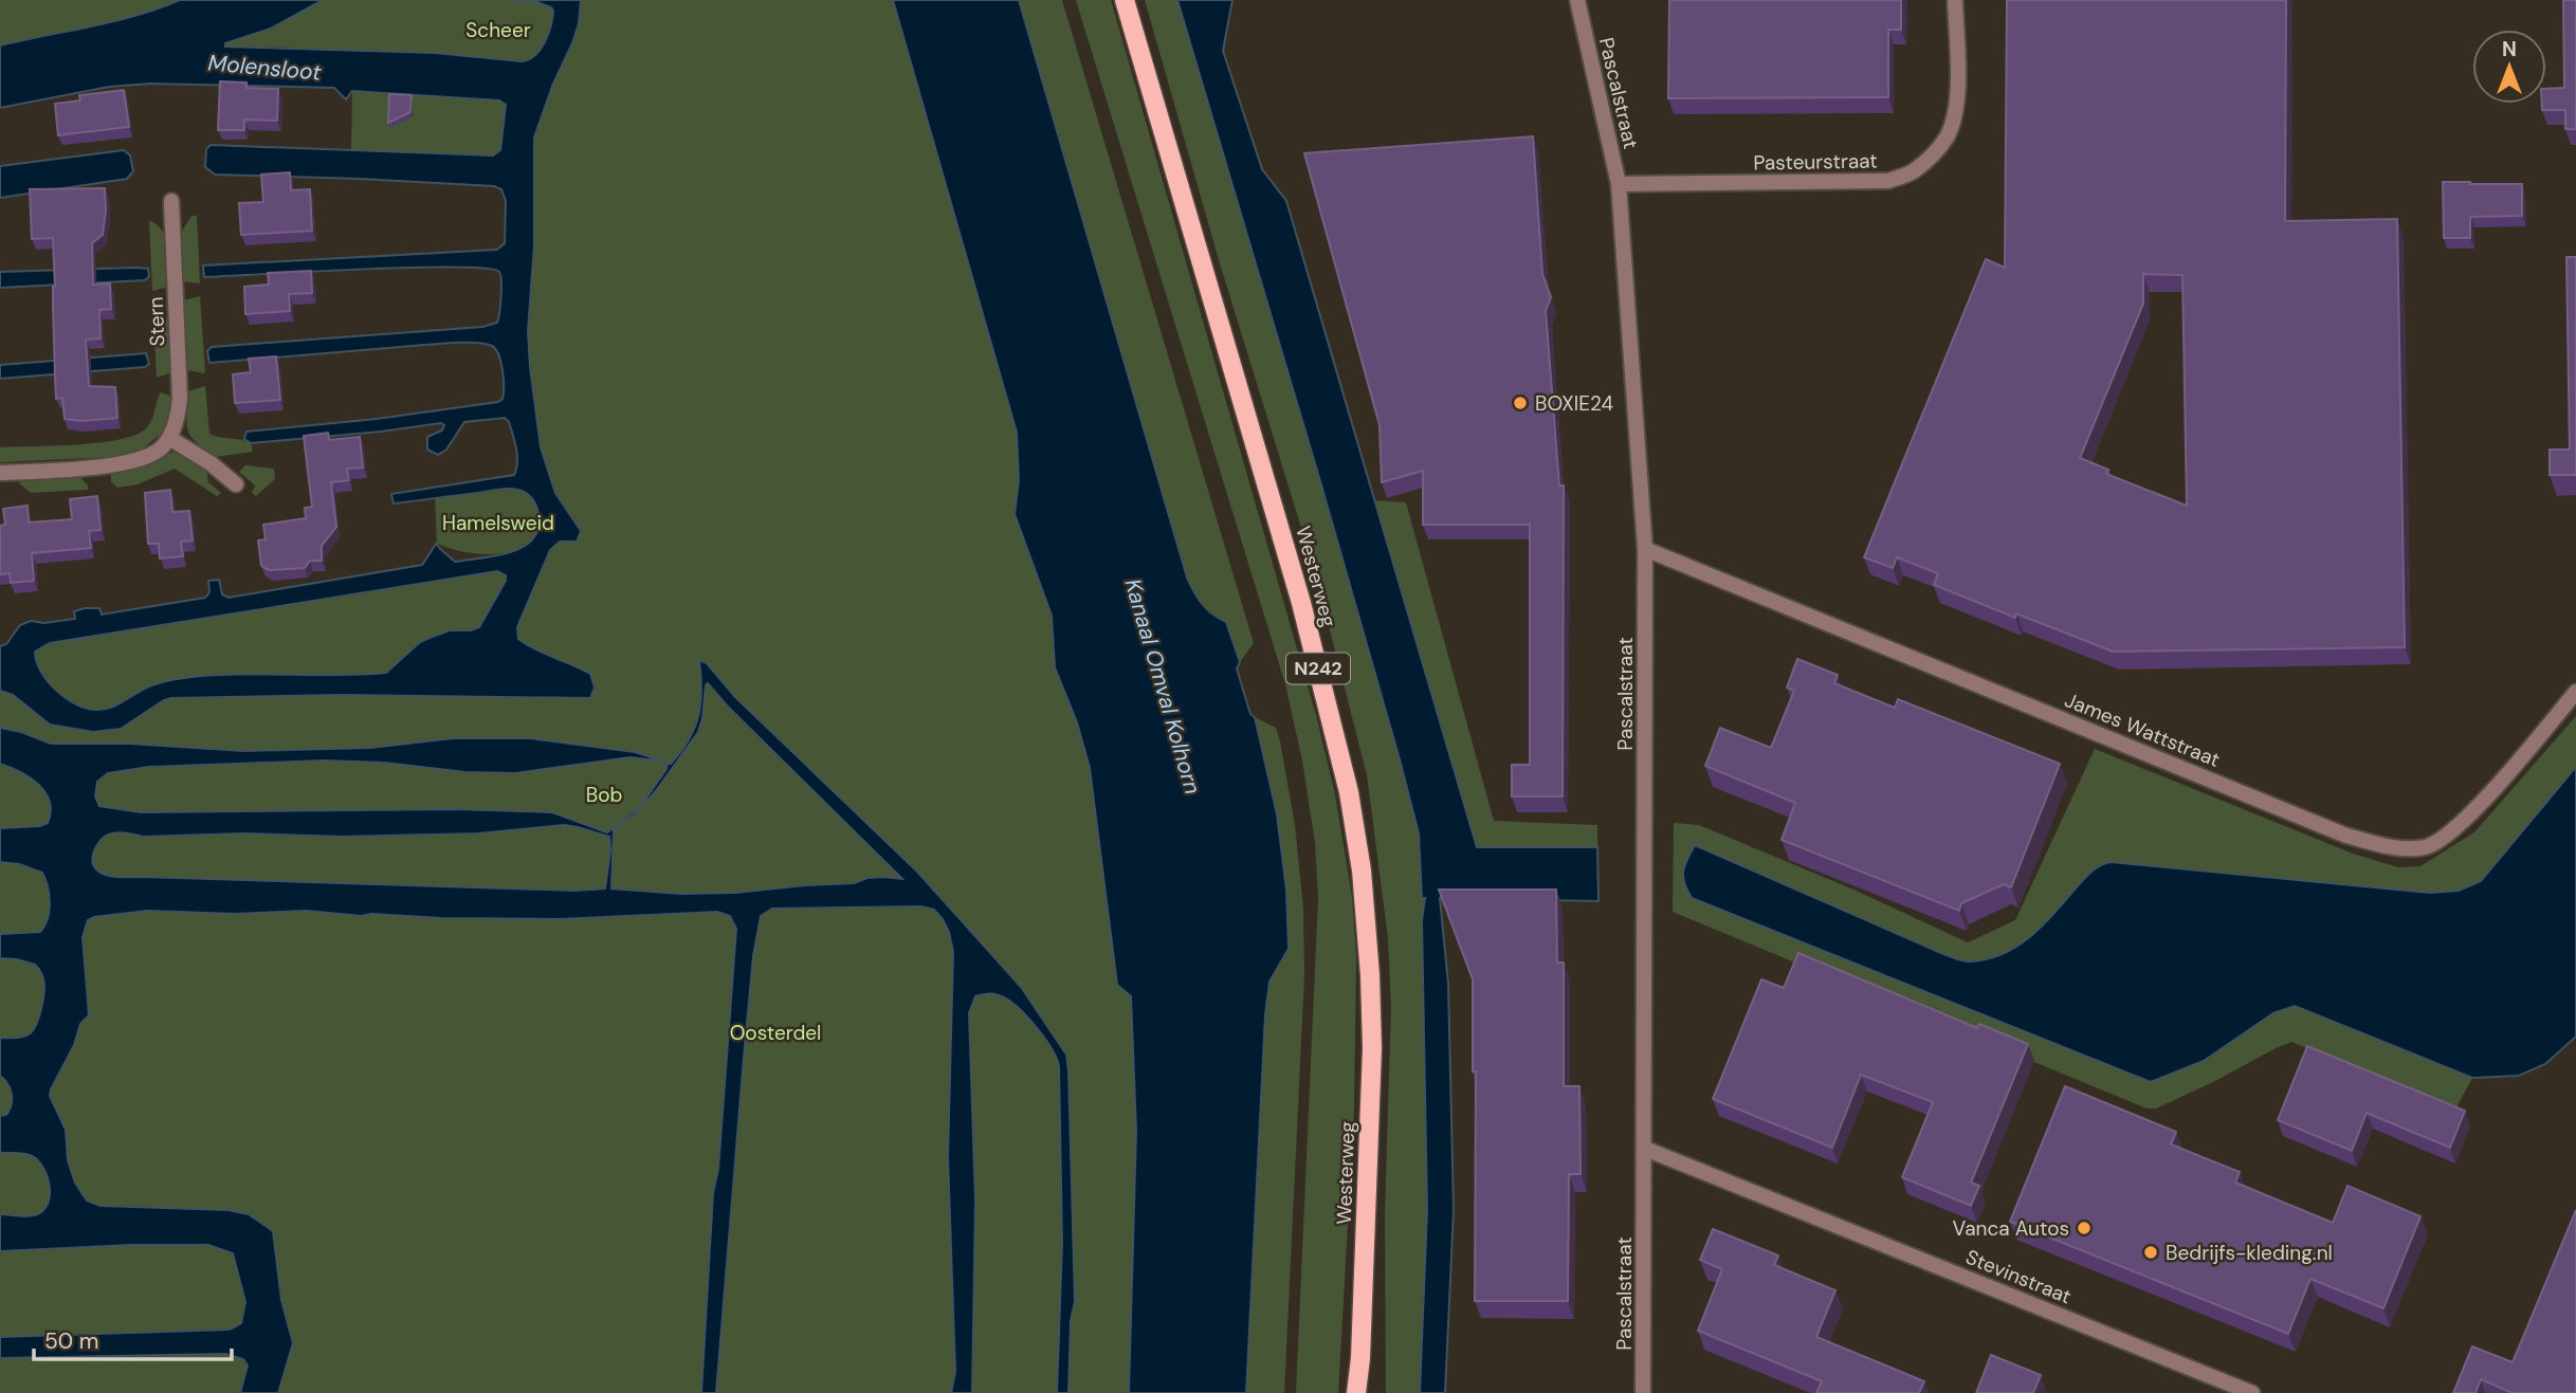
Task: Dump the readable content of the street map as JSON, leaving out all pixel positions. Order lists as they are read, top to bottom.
{
  "streets": {
    "main road": ["Westerweg", "N242"],
    "street": [
      "Pascalstraat",
      "Pasteurstraat",
      "Stern",
      "James Wattstraat",
      "Stevinstraat"
    ]
  },
  "crossings": [
    ["Pascalstraat", "Pasteurstraat"],
    ["Pascalstraat", "James Wattstraat"],
    ["Pascalstraat", "Stevinstraat"]
  ],
  "water": ["Molensloot", "Kanaal Omval Kolhorn"],
  "parks": [
    "Scheer",
    "Hamelsweid",
    "Bob",
    "Oosterdel"
  ],
  "places": ["BOXIE24", "Vanca Autos", "Bedrijfs-kleding.nl"],
  "scale_bar": "50 m",
  "north": "top"
}
